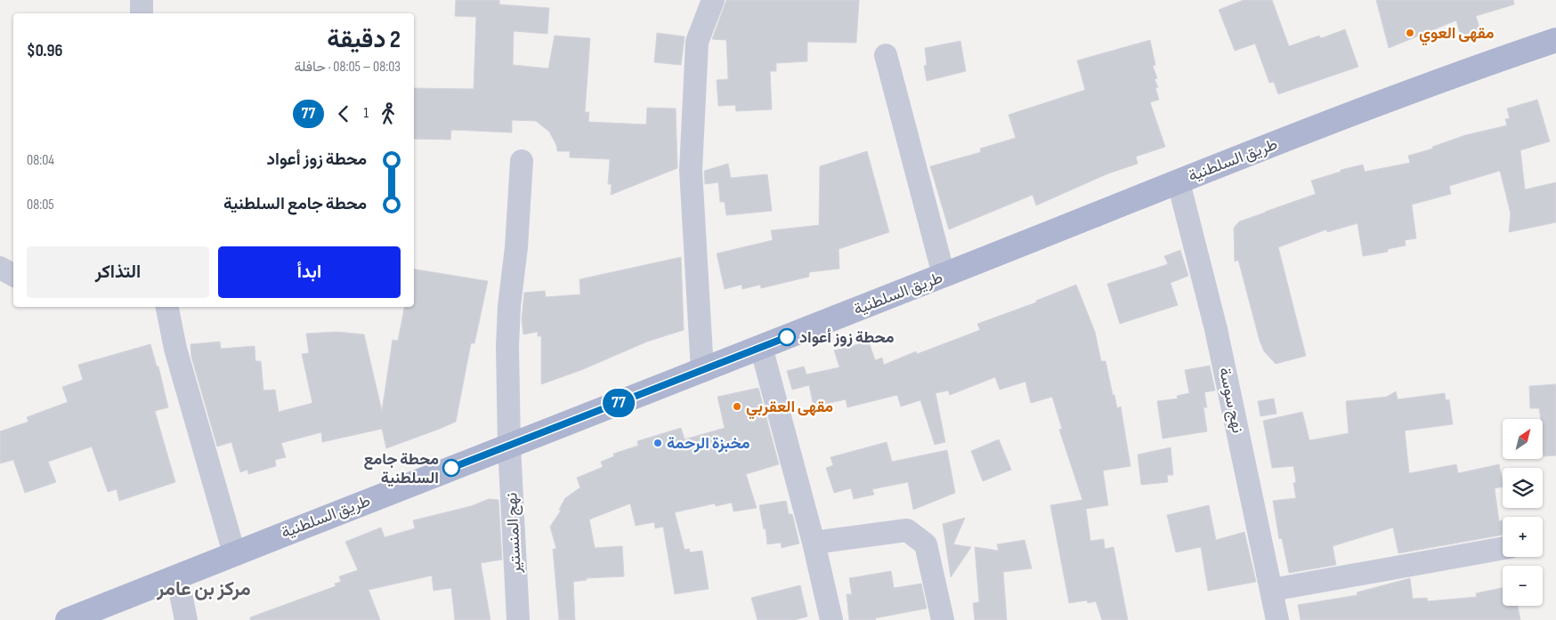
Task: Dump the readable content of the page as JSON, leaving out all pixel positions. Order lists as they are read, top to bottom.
{
  "streets": {
    "main road": ["طريق السلطنية"],
    "street": ["نهج سوسة", "نهج المنستير"]
  },
  "crossings": [
    ["طريق السلطنية", "نهج سوسة"],
    ["طريق السلطنية", "نهج المنستير"]
  ],
  "districts": ["مركز بن عامر"],
  "places": [
    "مقهى العوي",
    "محطة زوز أعواد",
    "مقهى العقربي",
    "مخبزة الرحمة",
    "محطة جامع السلطنية"
  ],
  "lines": ["bus line 77"],
  "north": "top right",
  "page": {
    "on_map": "77",
    "heading": ["2 دقيقة", "08:03 – 08:05 · حافلة", "$0.96"],
    "legs": ["1", "77"],
    "list": [
      {
        "name": "محطة زوز أعواد",
        "value": "08:04"
      },
      {
        "name": "محطة جامع السلطنية",
        "value": "08:05"
      }
    ],
    "buttons": ["ابدأ", "التذاكر"],
    "map_buttons": ["+", "−"]
  }
}
